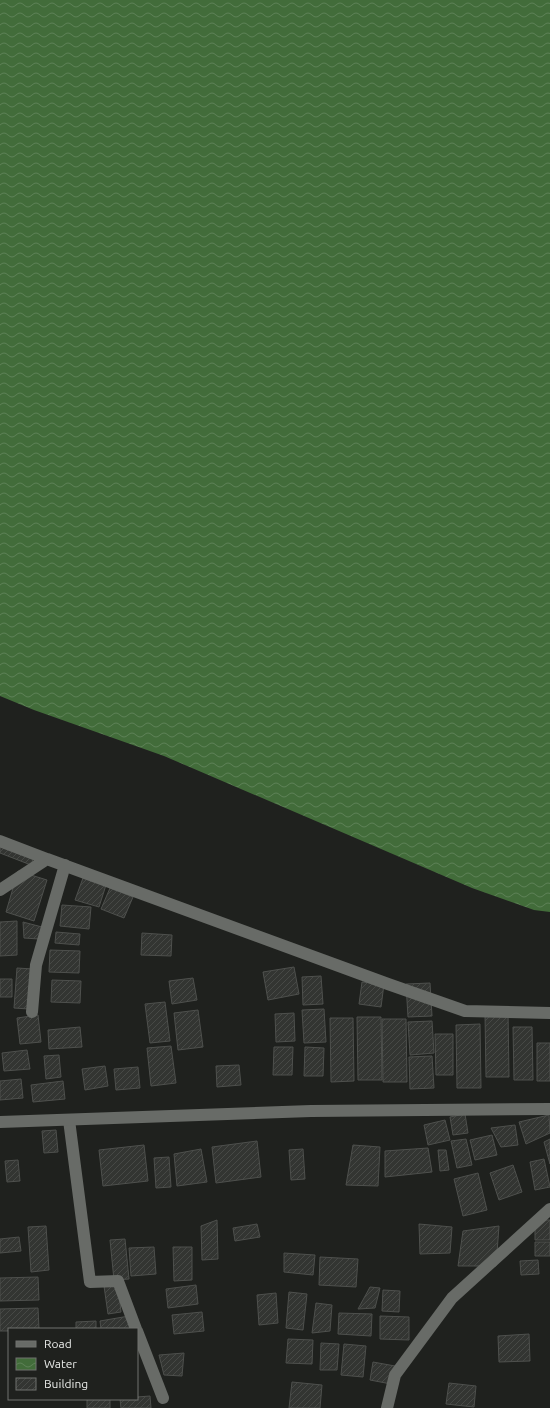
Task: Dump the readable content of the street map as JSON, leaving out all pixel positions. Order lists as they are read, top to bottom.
{
  "legend": ["Road", "Water", "Building"]
}
